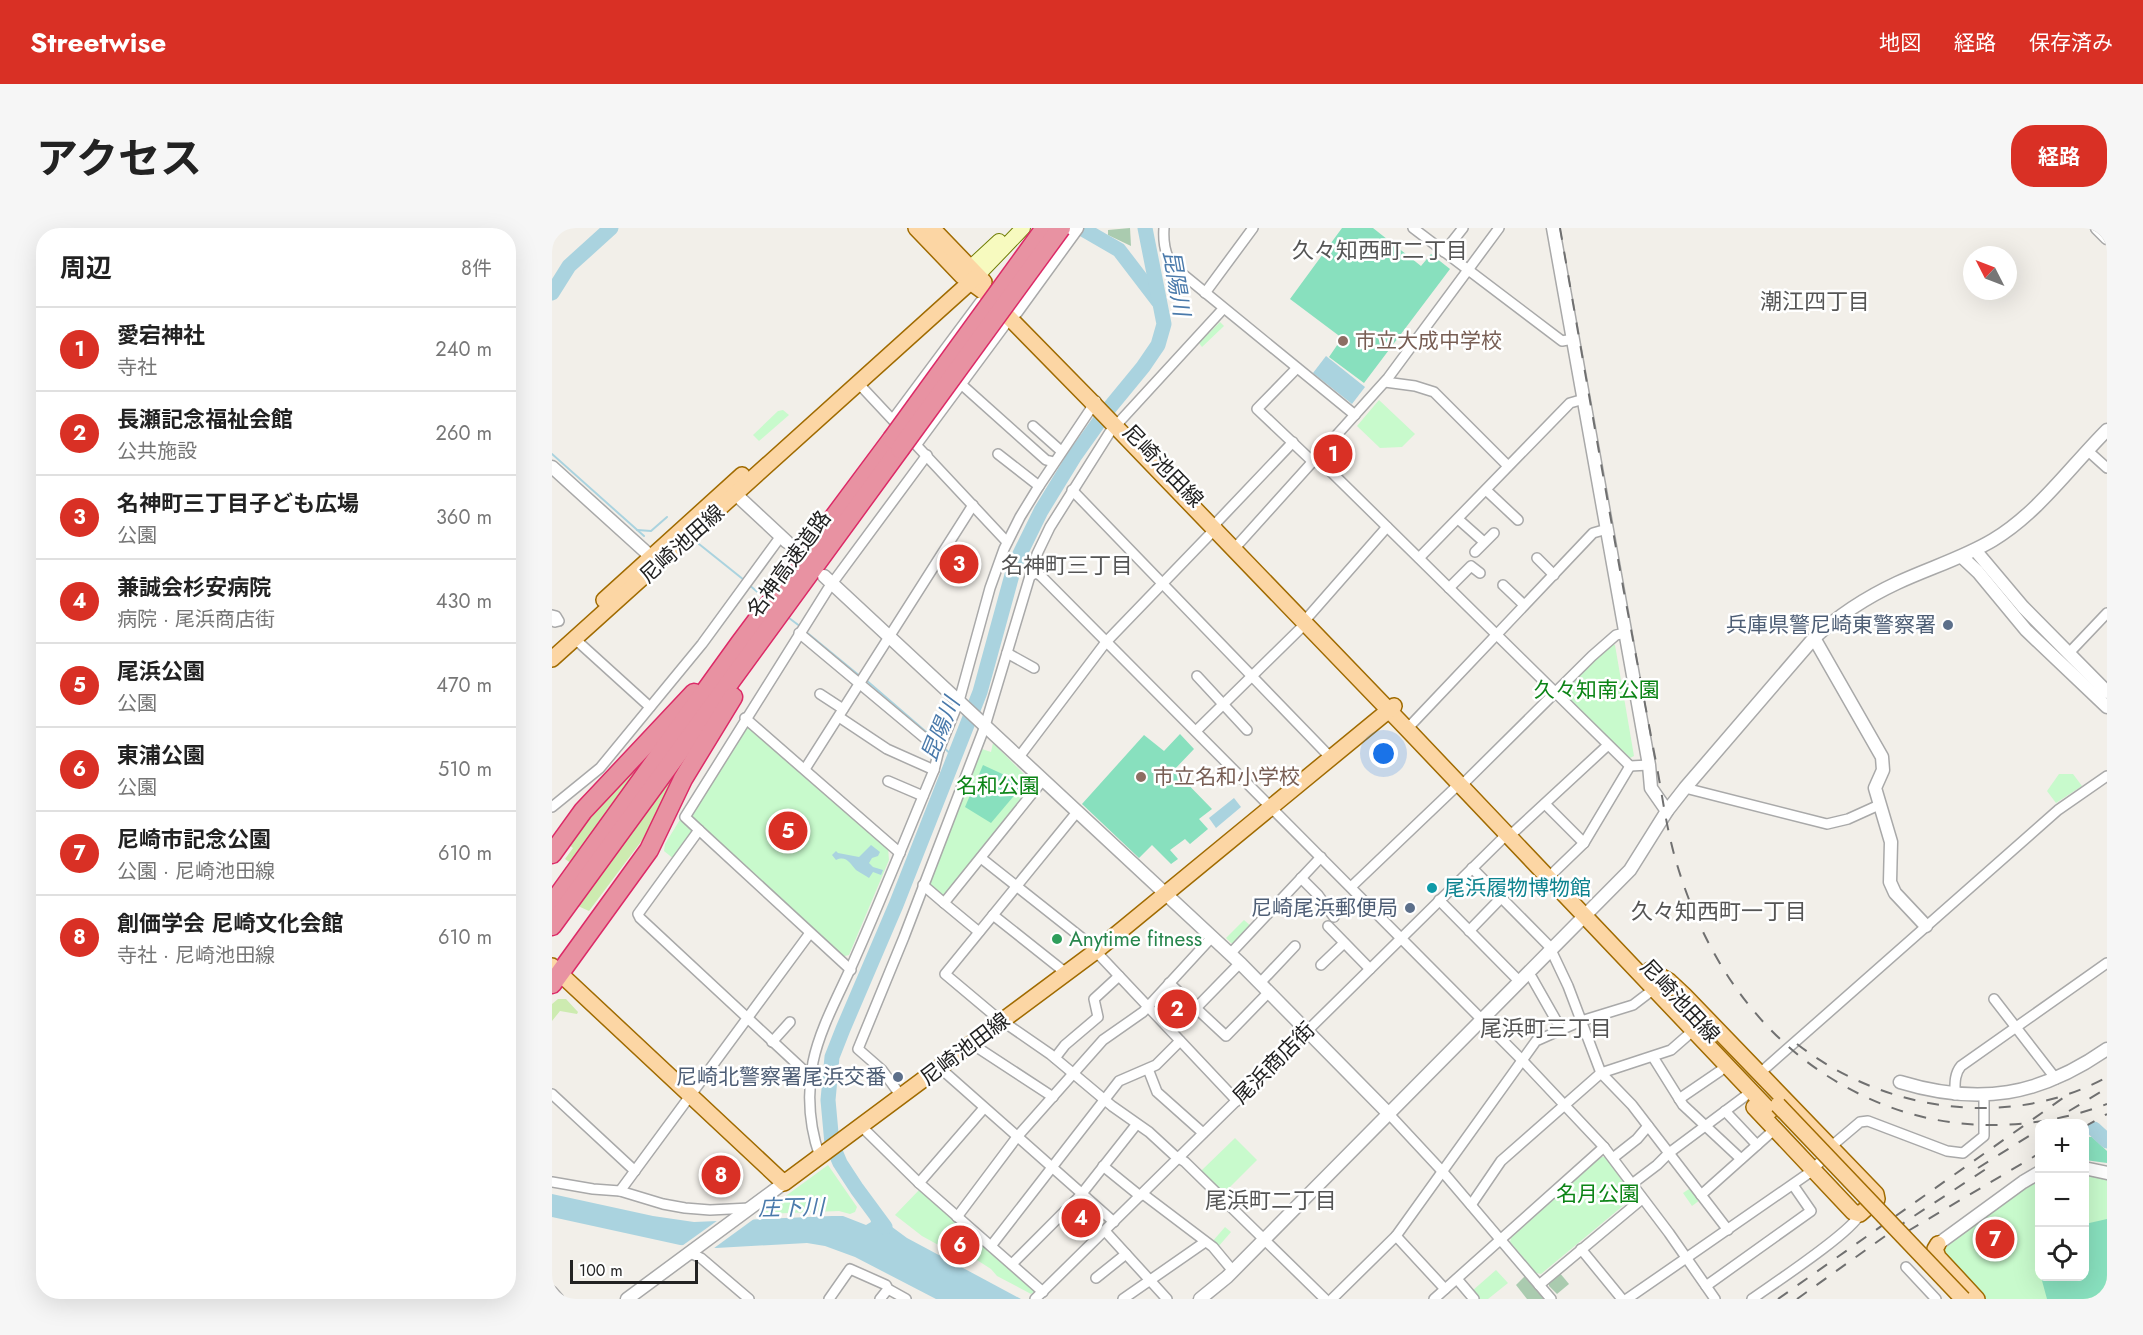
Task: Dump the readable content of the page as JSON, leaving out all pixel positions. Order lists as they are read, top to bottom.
{
  "streets": {
    "highway": ["名神高速道路"],
    "main road": ["尼崎池田線"],
    "street": ["尾浜商店街"]
  },
  "crossings": [
    ["尼崎池田線", "尾浜商店街"]
  ],
  "districts": [
    "久々知西町二丁目",
    "潮江四丁目",
    "名神町三丁目",
    "久々知西町一丁目",
    "尾浜町三丁目",
    "尾浜町二丁目"
  ],
  "water": ["昆陽川", "庄下川"],
  "parks": ["久々知南公園", "名和公園", "名月公園"],
  "places": [
    "市立大成中学校",
    "兵庫県警尼崎東警察署",
    "市立名和小学校",
    "尾浜履物博物館",
    "尼崎尾浜郵便局",
    "Anytime fitness",
    "尼崎北警察署尾浜交番"
  ],
  "scale_bar": "100 m",
  "north": "top left",
  "page": {
    "header": "Streetwise",
    "nav": ["地図", "経路", "保存済み"],
    "title": "アクセス",
    "buttons": "経路",
    "heading": ["周辺", "8件"],
    "list": [
      {
        "mark": "1",
        "name": "愛宕神社",
        "note": "寺社",
        "value": "240 m"
      },
      {
        "mark": "2",
        "name": "長瀬記念福祉会館",
        "note": "公共施設",
        "value": "260 m"
      },
      {
        "mark": "3",
        "name": "名神町三丁目子ども広場",
        "note": "公園",
        "value": "360 m"
      },
      {
        "mark": "4",
        "name": "兼誠会杉安病院",
        "note": "病院 · 尾浜商店街",
        "value": "430 m"
      },
      {
        "mark": "5",
        "name": "尾浜公園",
        "note": "公園",
        "value": "470 m"
      },
      {
        "mark": "6",
        "name": "東浦公園",
        "note": "公園",
        "value": "510 m"
      },
      {
        "mark": "7",
        "name": "尼崎市記念公園",
        "note": "公園 · 尼崎池田線",
        "value": "610 m"
      },
      {
        "mark": "8",
        "name": "創価学会 尼崎文化会館",
        "note": "寺社 · 尼崎池田線",
        "value": "610 m"
      }
    ],
    "pins": [
      "1",
      "3",
      "5",
      "2",
      "8",
      "4",
      "7",
      "6"
    ],
    "map_buttons": ["+", "−"],
    "scale": "100 m"
  }
}
